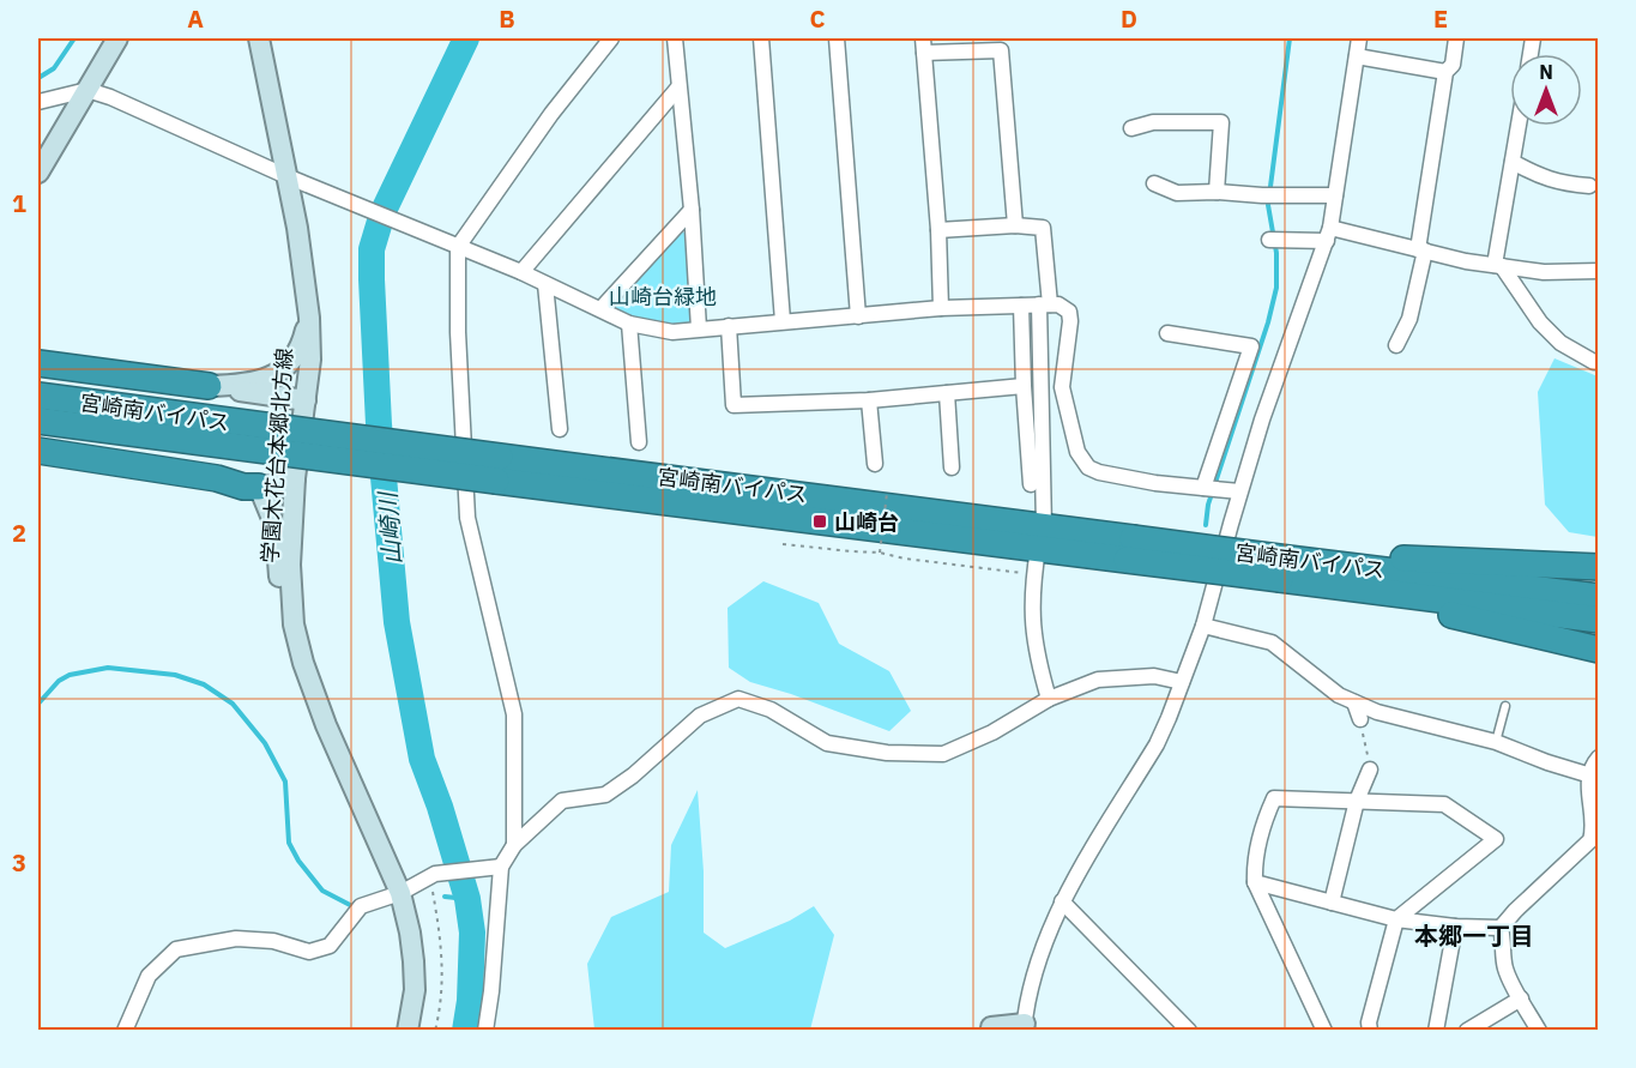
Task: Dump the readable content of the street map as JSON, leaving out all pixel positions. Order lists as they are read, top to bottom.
{
  "streets": {
    "highway": ["宮崎南バイパス"],
    "main road": ["学園木花台本郷北方線"]
  },
  "districts": ["本郷一丁目"],
  "water": ["山崎川"],
  "parks": ["山崎台緑地"],
  "places": {
    "transit": ["山崎台"]
  },
  "north": "top",
  "grid": {
    "columns": [
      "A",
      "B",
      "C",
      "D",
      "E"
    ],
    "rows": ["1", "2", "3"]
  }
}
